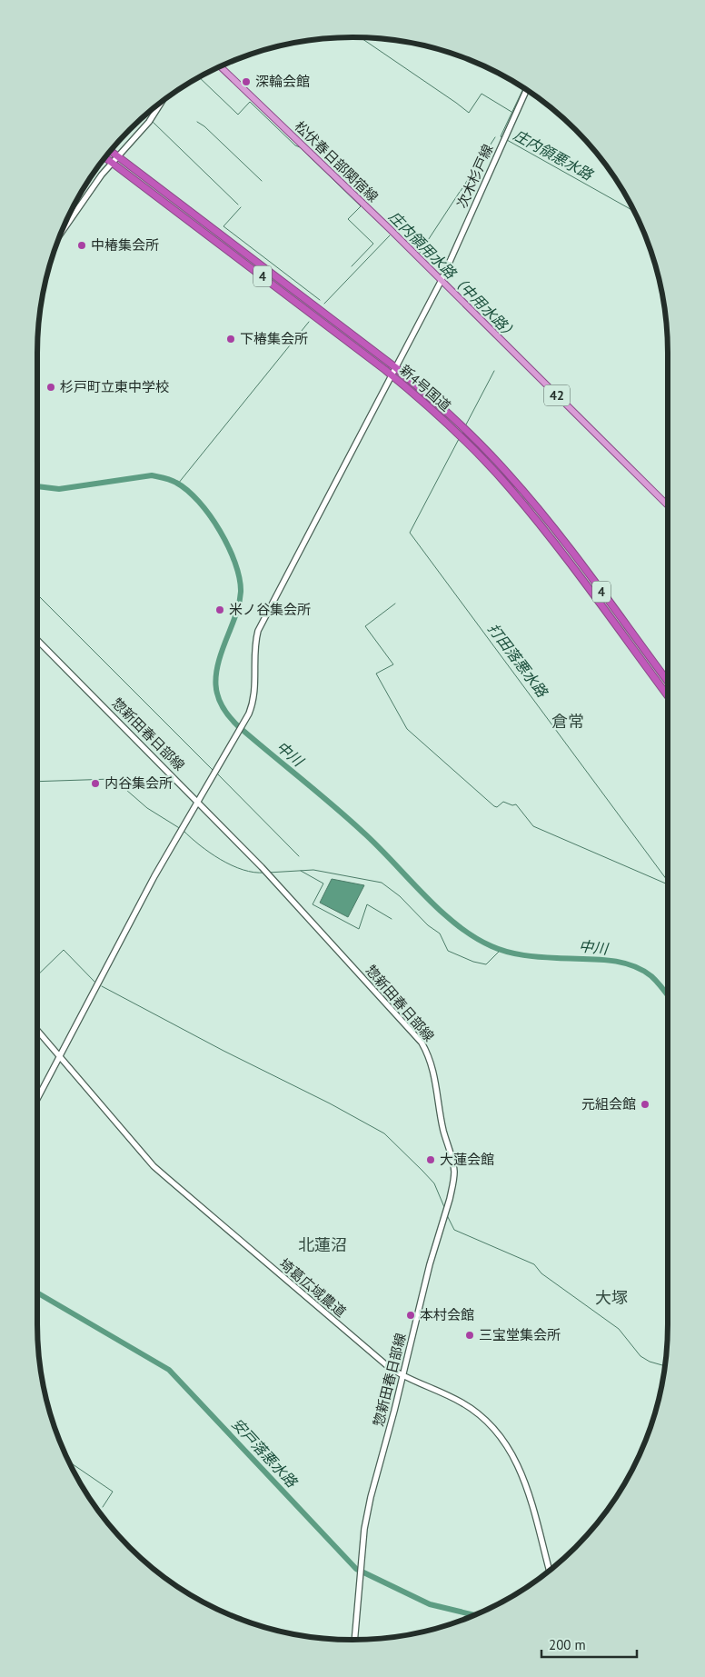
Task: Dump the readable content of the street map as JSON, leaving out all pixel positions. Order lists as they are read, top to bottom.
{
  "streets": {
    "highway": ["4", "新4号国道"],
    "main road": ["松伏春日部関宿線", "42"],
    "street": ["次木杉戸線", "惣新田春日部線", "埼葛広域農道"]
  },
  "crossings": [
    ["松伏春日部関宿線", "次木杉戸線"],
    ["次木杉戸線", "新4号国道"],
    ["次木杉戸線", "惣新田春日部線"],
    ["次木杉戸線", "埼葛広域農道"],
    ["惣新田春日部線", "埼葛広域農道"]
  ],
  "districts": ["倉常", "北蓮沼", "大塚"],
  "water": [
    "庄内領悪水路",
    "庄内領用水路（中用水路）",
    "打田落悪水路",
    "中川",
    "安戸落悪水路"
  ],
  "places": [
    "深輪会館",
    "中椿集会所",
    "下椿集会所",
    "杉戸町立東中学校",
    "米ノ谷集会所",
    "内谷集会所",
    "元組会館",
    "大蓮会館",
    "本村会館",
    "三宝堂集会所"
  ],
  "scale_bar": "200 m"
}
